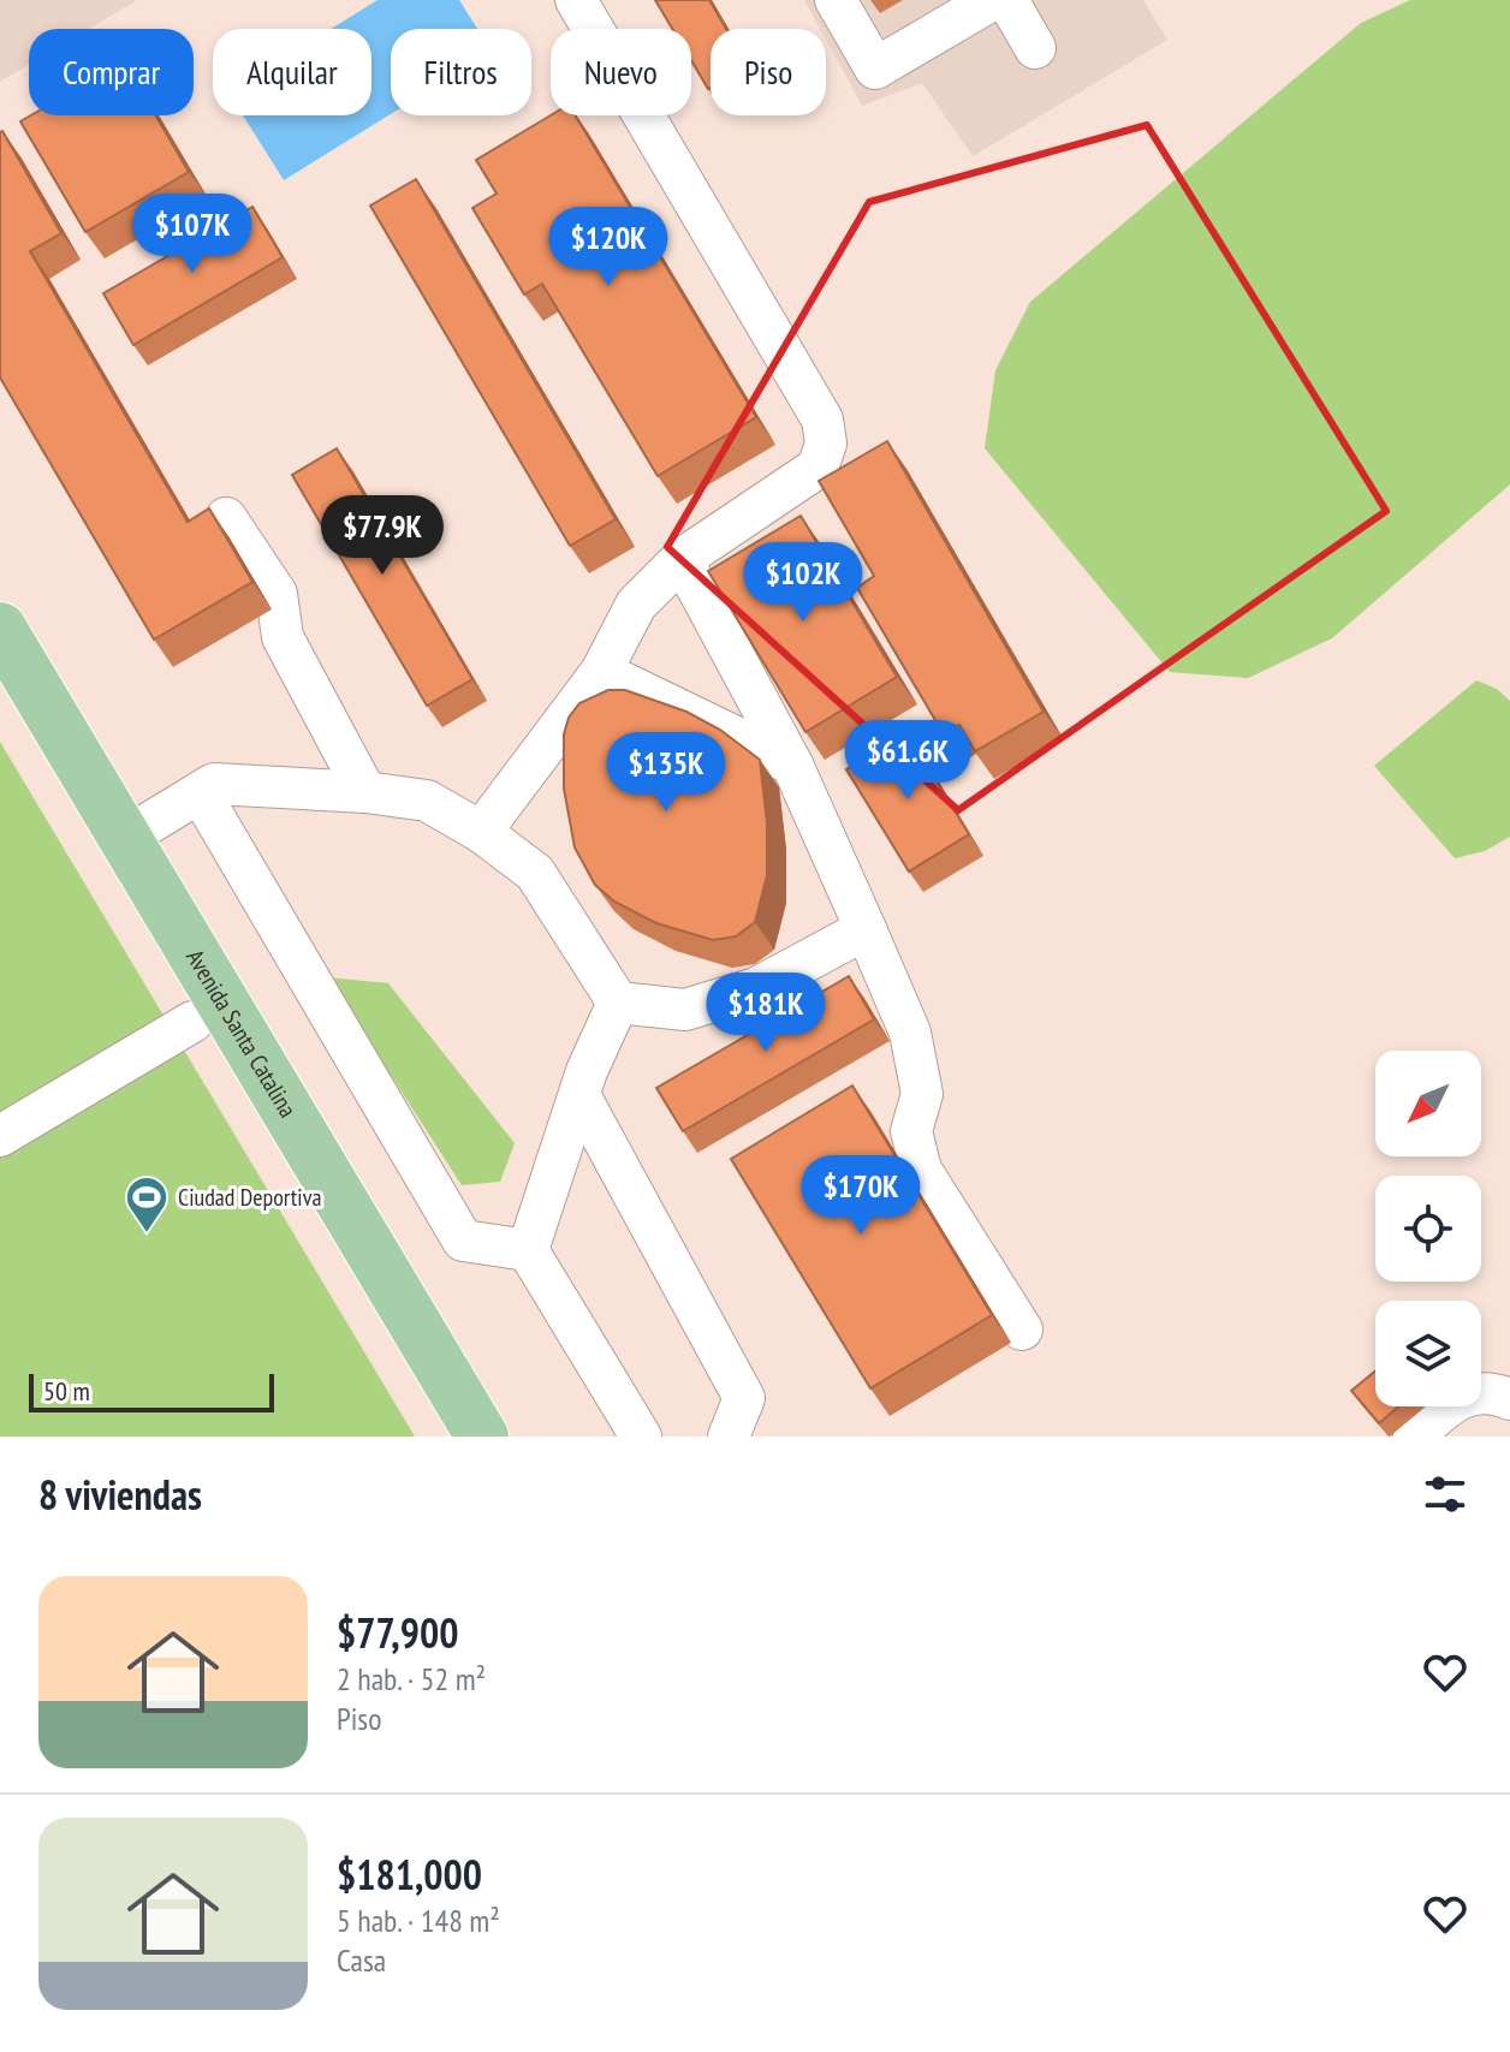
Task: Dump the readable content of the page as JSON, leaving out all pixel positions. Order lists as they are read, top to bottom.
{
  "streets": {
    "main road": ["Avenida Santa Catalina"]
  },
  "places": {
    "sports": ["Ciudad Deportiva"]
  },
  "scale_bar": "50 m",
  "north": "bottom left",
  "page": {
    "chip": [
      "Comprar",
      "Alquilar",
      "Filtros",
      "Nuevo",
      "Piso"
    ],
    "price": [
      "$107K",
      "$120K",
      "$77.9K",
      "$102K",
      "$61.6K",
      "$135K",
      "$181K",
      "$170K"
    ],
    "scale": "50 m",
    "heading": "8 viviendas",
    "list": [
      {
        "name": "$77,900",
        "note": "2 hab. · 52 m² · Piso"
      },
      {
        "name": "$181,000",
        "note": "5 hab. · 148 m² · Casa"
      }
    ]
  }
}
